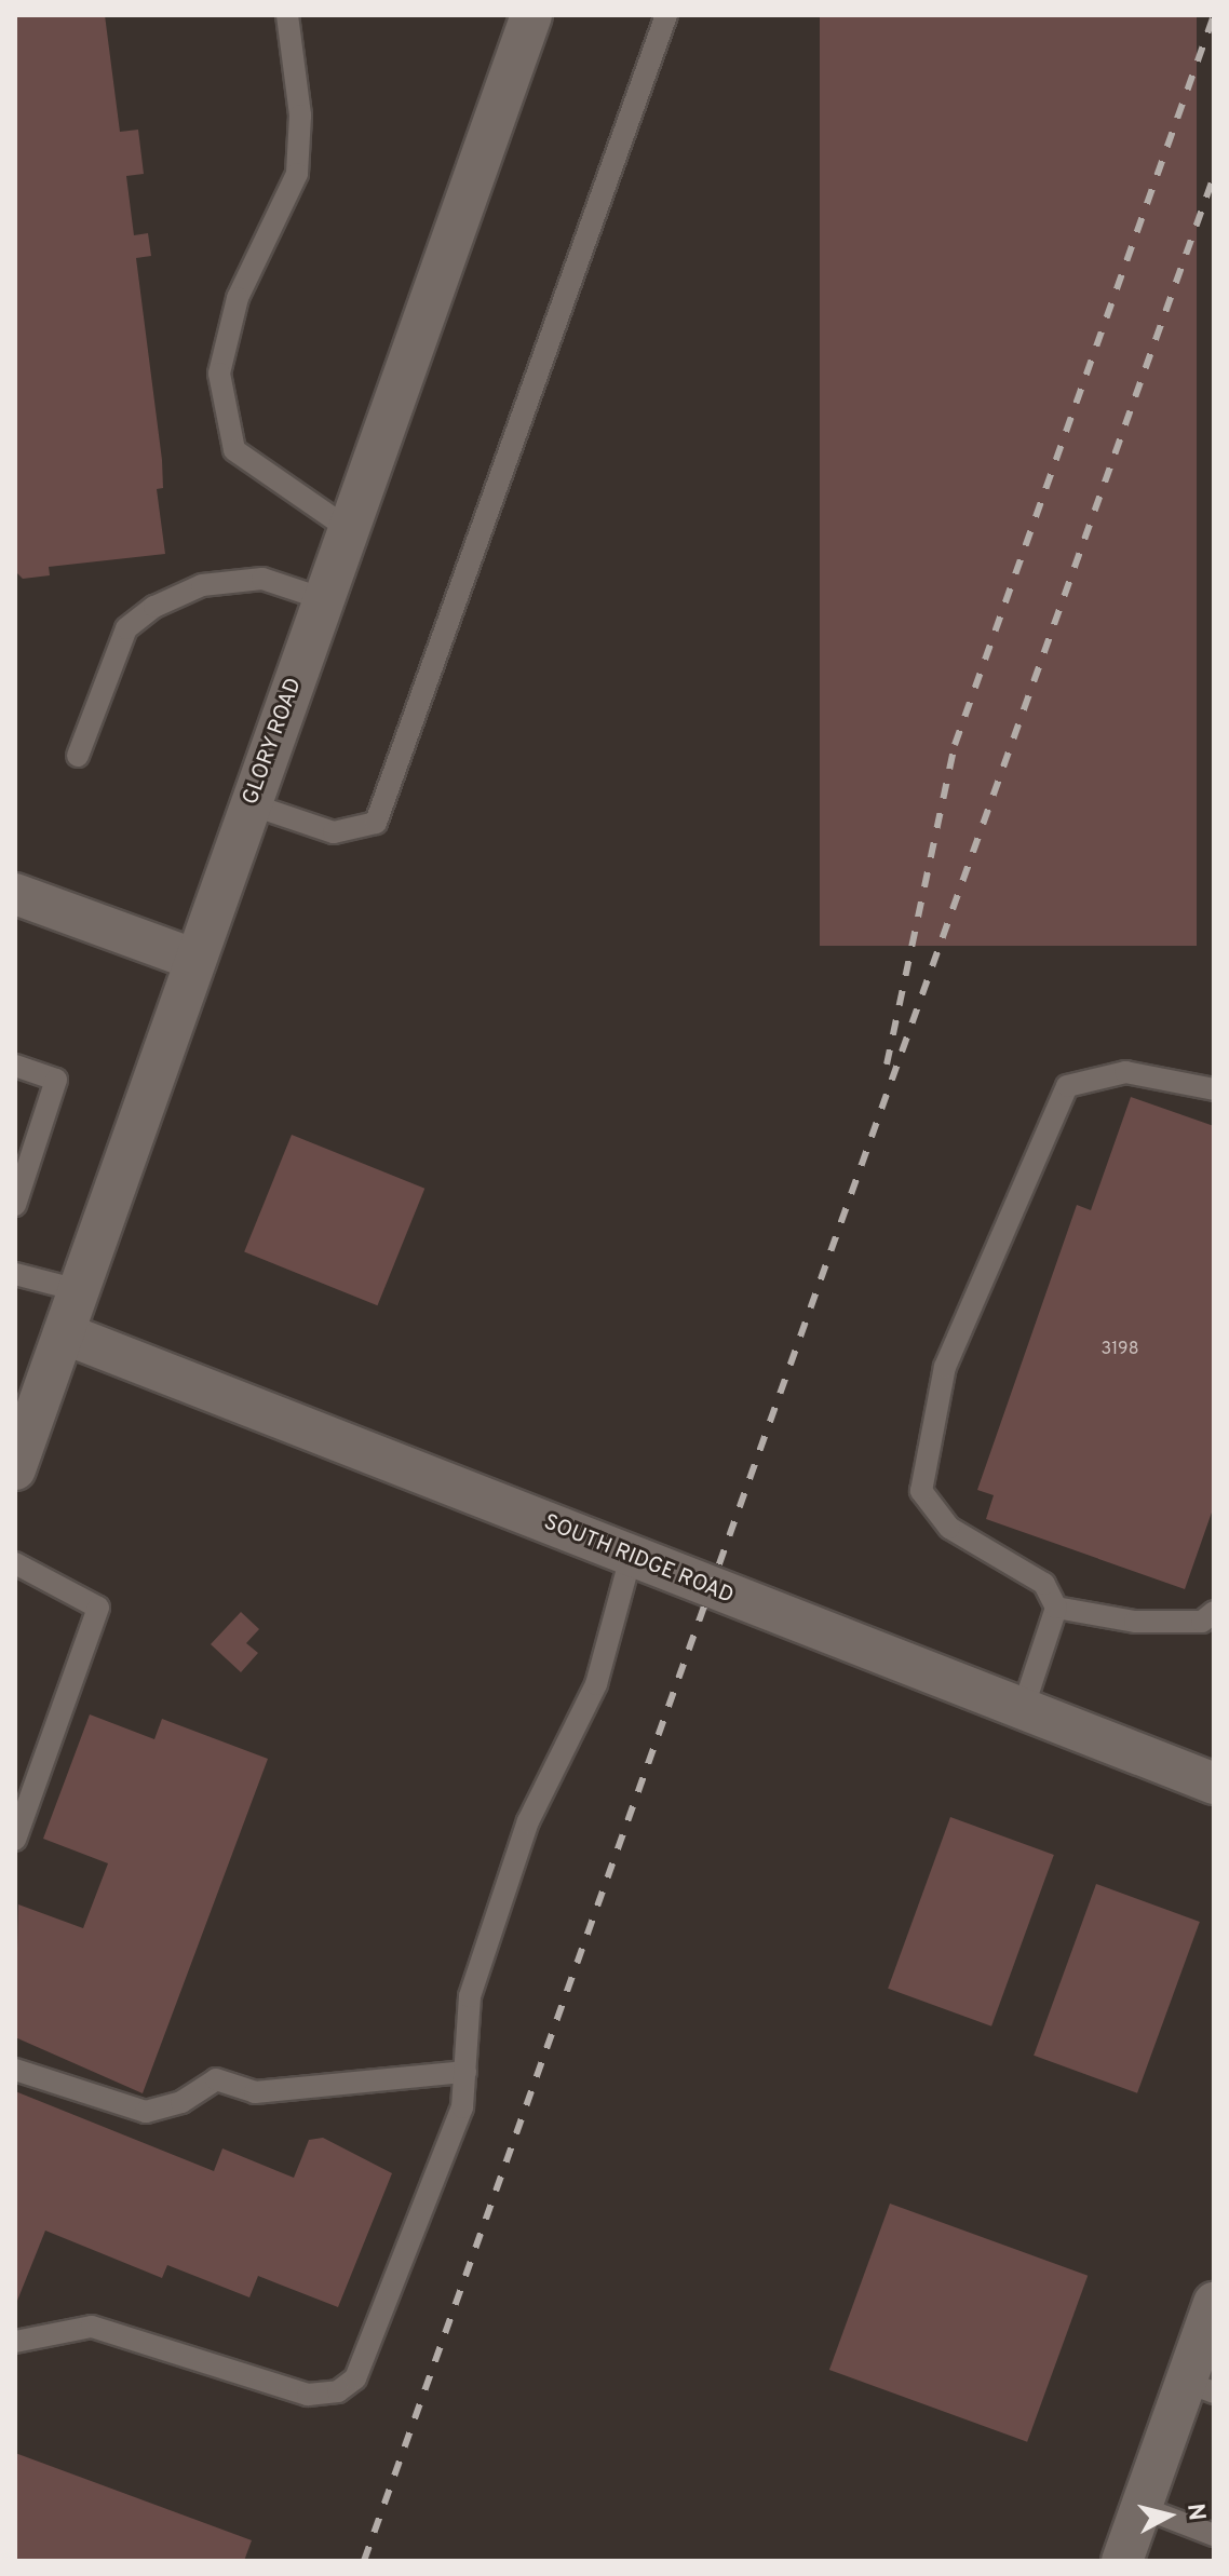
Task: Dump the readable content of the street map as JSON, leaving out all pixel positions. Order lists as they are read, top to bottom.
{
  "streets": {
    "street": ["GLORY ROAD", "SOUTH RIDGE ROAD"]
  },
  "crossings": [
    ["GLORY ROAD", "SOUTH RIDGE ROAD"]
  ],
  "house_numbers": ["3198"],
  "north": "right"
}
